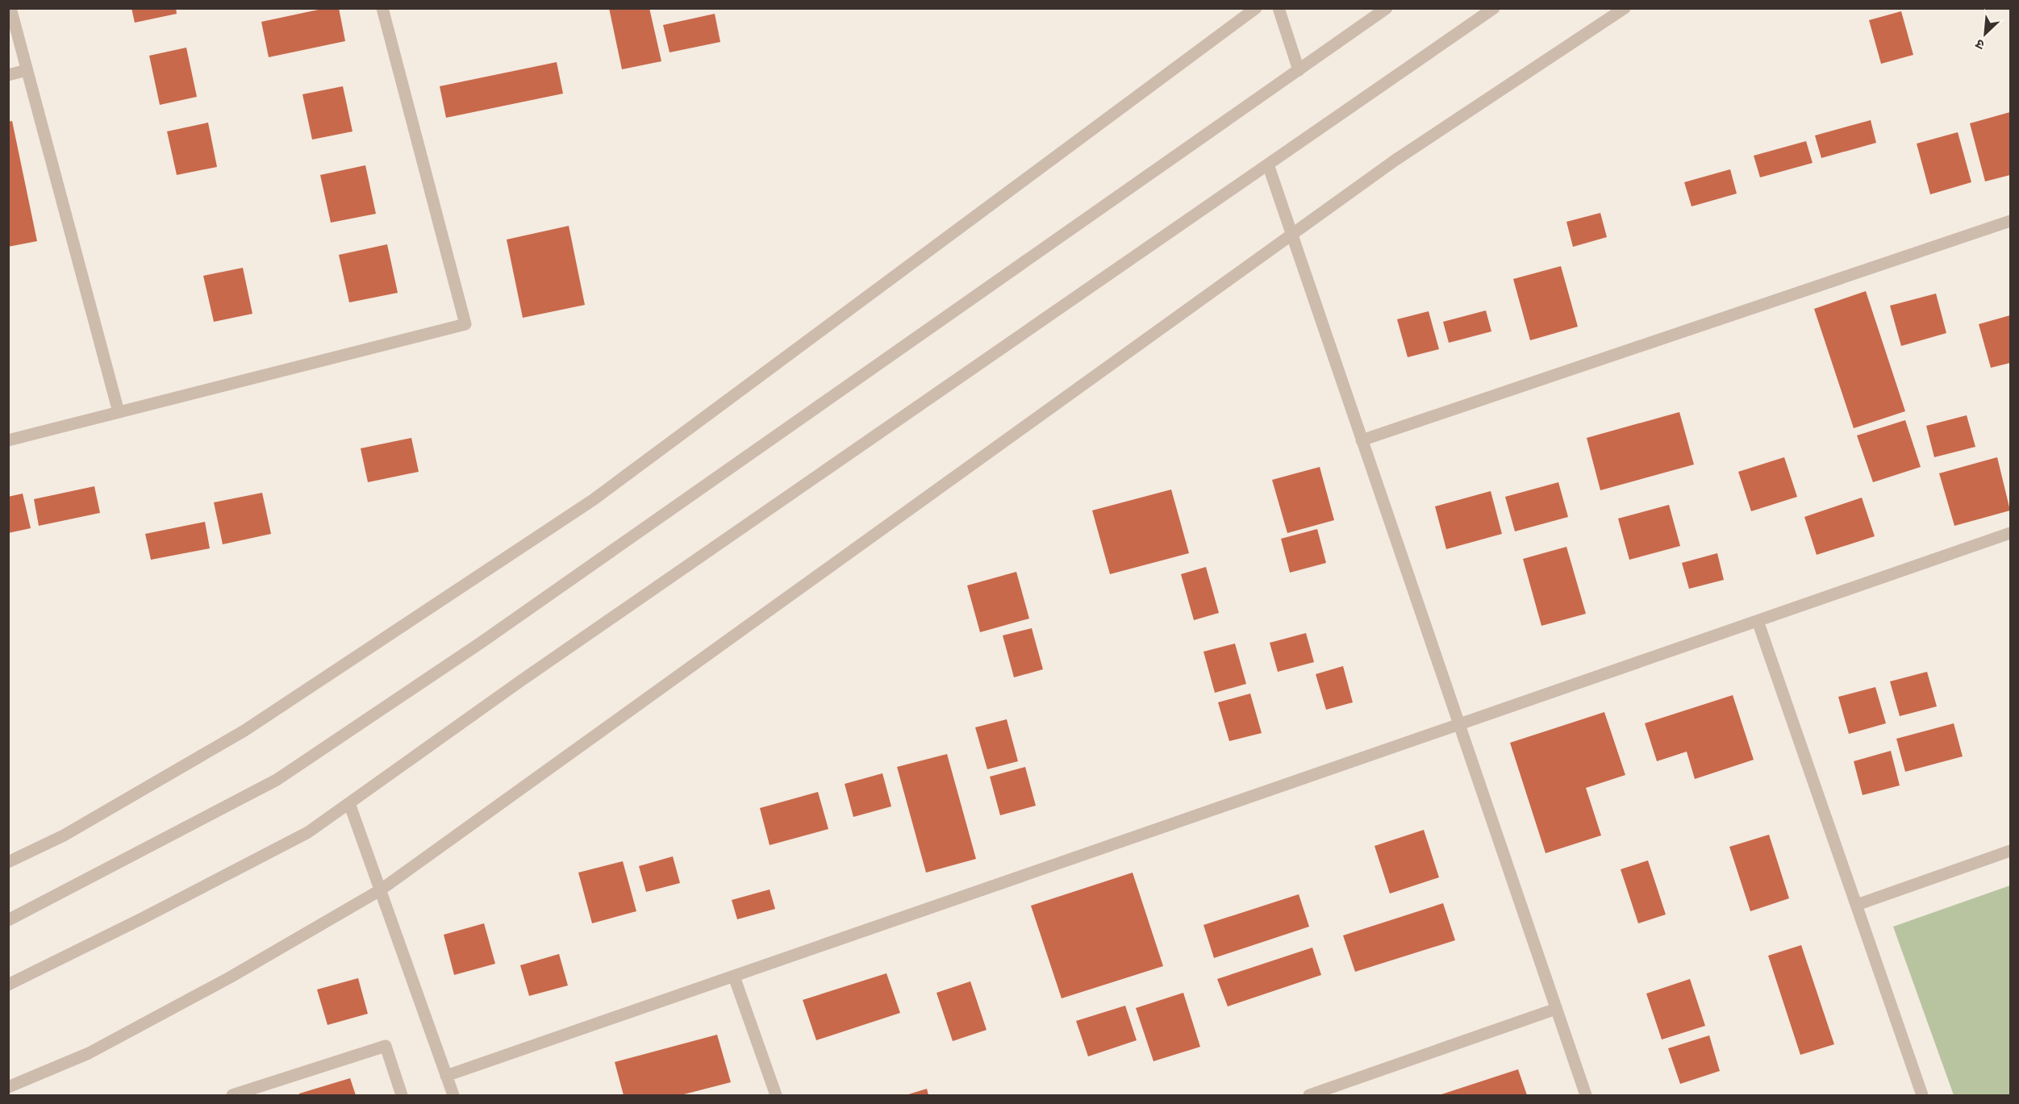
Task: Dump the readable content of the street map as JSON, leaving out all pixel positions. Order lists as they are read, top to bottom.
{
  "north": "bottom left"
}
